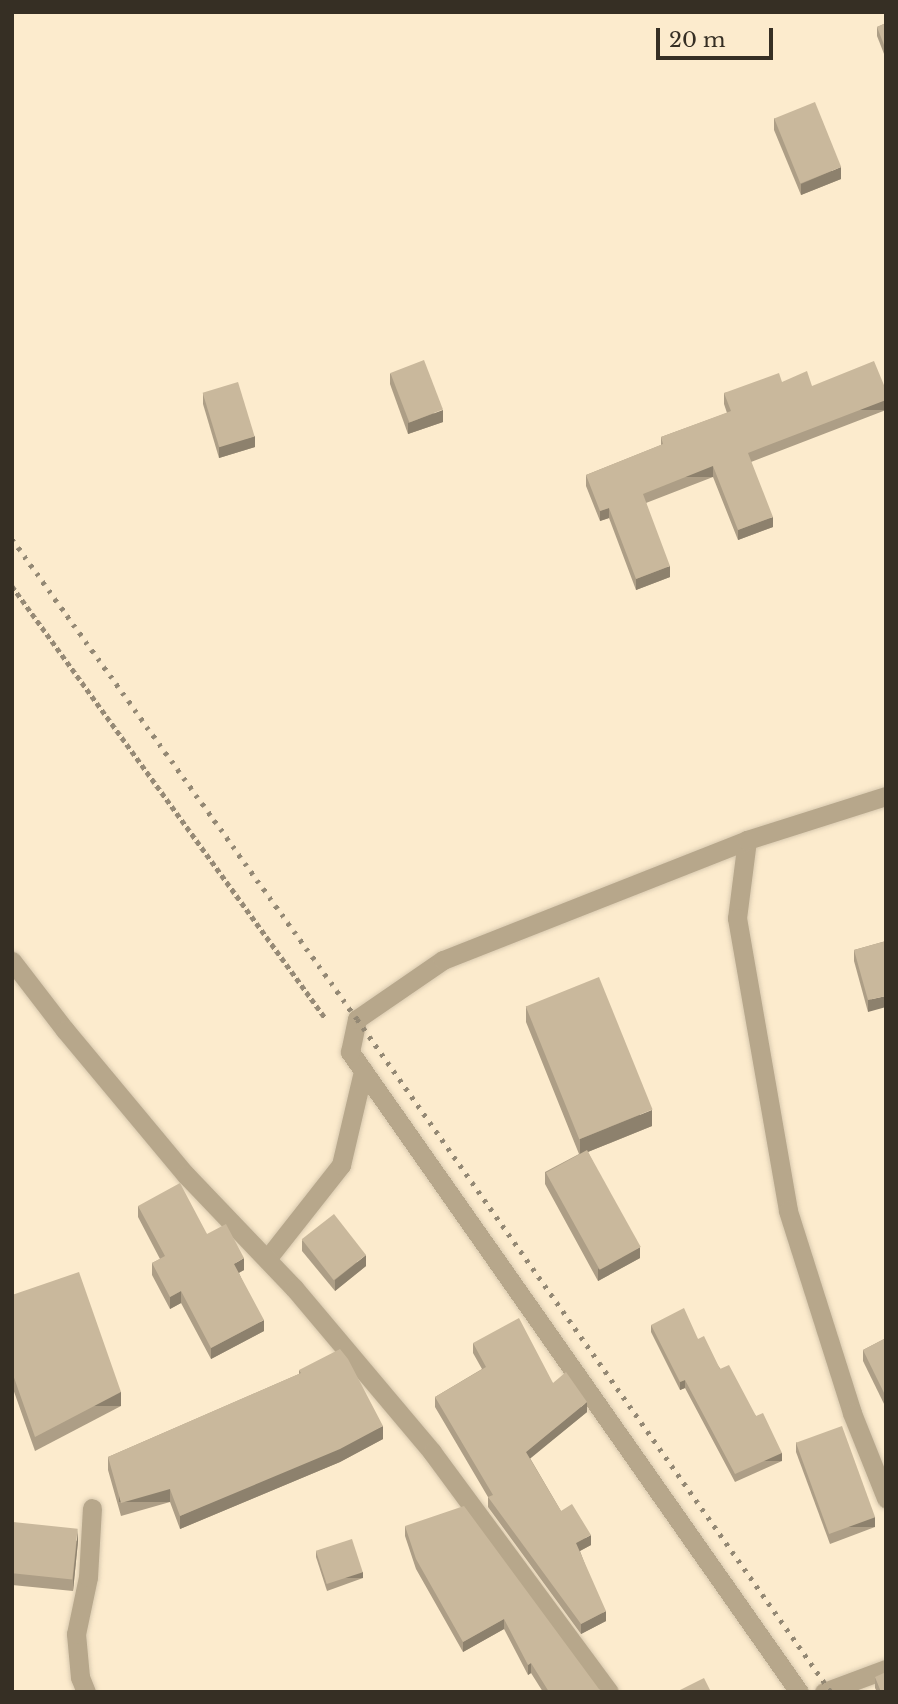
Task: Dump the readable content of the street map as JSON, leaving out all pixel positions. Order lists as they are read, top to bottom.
{
  "scale_bar": "20 m"
}
